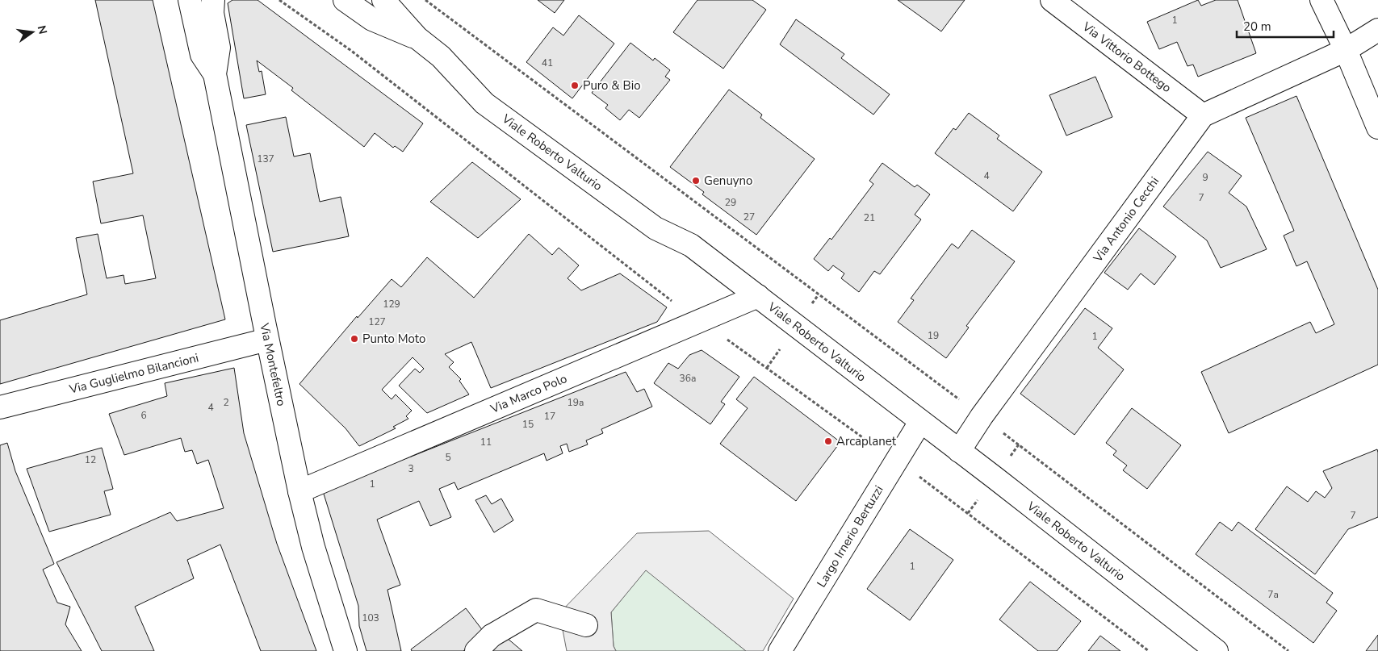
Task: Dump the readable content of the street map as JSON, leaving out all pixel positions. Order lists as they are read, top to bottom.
{
  "streets": {
    "street": [
      "Via Vittorio Bottego",
      "Viale Roberto Valturio",
      "Via Antonio Cecchi",
      "Via Montefeltro",
      "Via Guglielmo Bilancioni",
      "Via Marco Polo",
      "Largo Irnerio Bertuzzi"
    ]
  },
  "crossings": [
    ["Via Vittorio Bottego", "Via Antonio Cecchi"],
    ["Viale Roberto Valturio", "Via Antonio Cecchi"],
    ["Viale Roberto Valturio", "Via Marco Polo"],
    ["Viale Roberto Valturio", "Largo Irnerio Bertuzzi"],
    ["Via Montefeltro", "Via Guglielmo Bilancioni"],
    ["Via Montefeltro", "Via Marco Polo"]
  ],
  "places": [
    "Puro & Bio",
    "Genuyno",
    "Punto Moto",
    "Arcaplanet"
  ],
  "house_numbers": [
    "1",
    "41",
    "137",
    "4",
    "9",
    "7",
    "29",
    "27",
    "21",
    "129",
    "127",
    "19",
    "1",
    "36a",
    "2",
    "19a",
    "4",
    "6",
    "17",
    "15",
    "11",
    "5",
    "12",
    "3",
    "1",
    "7",
    "1",
    "7a",
    "103"
  ],
  "scale_bar": "20 m",
  "north": "right"
}
